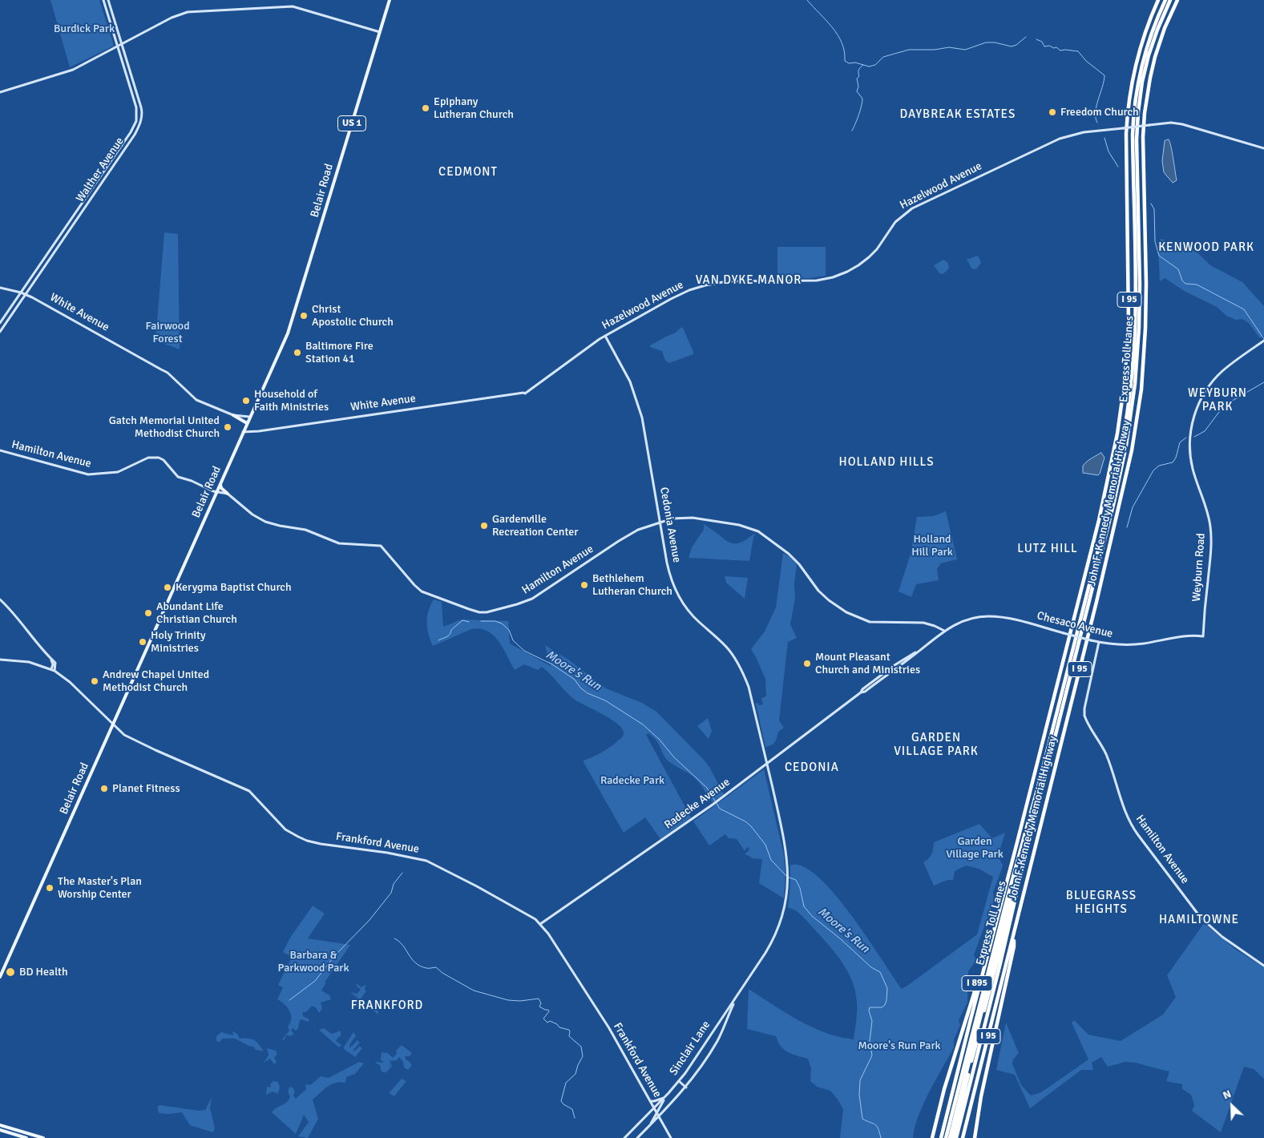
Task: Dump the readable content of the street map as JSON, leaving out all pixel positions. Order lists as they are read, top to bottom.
{
  "streets": {
    "highway": [
      "I 95",
      "Express Toll Lanes",
      "John F. Kennedy Memorial Highway",
      "I 895"
    ],
    "main road": ["US 1", "Belair Road"],
    "street": [
      "Walther Avenue",
      "Hazelwood Avenue",
      "White Avenue",
      "Hamilton Avenue",
      "Cedonia Avenue",
      "Weyburn Road",
      "Chesaco Avenue",
      "Radecke Avenue",
      "Frankford Avenue",
      "Sinclair Lane"
    ]
  },
  "crossings": [
    ["Walther Avenue", "White Avenue"],
    ["Hazelwood Avenue", "White Avenue"],
    ["Hazelwood Avenue", "Cedonia Avenue"],
    ["Belair Road", "White Avenue"],
    ["Belair Road", "Hamilton Avenue"],
    ["Belair Road", "Frankford Avenue"],
    ["I 95", "John F. Kennedy Memorial Highway"],
    ["I 95", "I 895"],
    ["Hamilton Avenue", "Cedonia Avenue"],
    ["Hamilton Avenue", "Chesaco Avenue"],
    ["Hamilton Avenue", "Radecke Avenue"],
    ["John F. Kennedy Memorial Highway", "I 895"],
    ["Cedonia Avenue", "Radecke Avenue"],
    ["Cedonia Avenue", "Sinclair Lane"],
    ["Weyburn Road", "Chesaco Avenue"],
    ["Chesaco Avenue", "Radecke Avenue"],
    ["Radecke Avenue", "Frankford Avenue"],
    ["Frankford Avenue", "Sinclair Lane"]
  ],
  "districts": [
    "DAYBREAK ESTATES",
    "CEDMONT",
    "KENWOOD PARK",
    "VAN DYKE MANOR",
    "WEYBURN PARK",
    "HOLLAND HILLS",
    "LUTZ HILL",
    "GARDEN VILLAGE PARK",
    "CEDONIA",
    "BLUEGRASS HEIGHTS",
    "HAMILTOWNE",
    "FRANKFORD"
  ],
  "water": ["Moore's Run"],
  "parks": [
    "Burdick Park",
    "Fairwood Forest",
    "Holland Hill Park",
    "Radecke Park",
    "Garden Village Park",
    "Barbara & Parkwood Park",
    "Moore's Run Park"
  ],
  "places": [
    "Epiphany Lutheran Church",
    "Freedom Church",
    "Christ Apostolic Church",
    "Baltimore Fire Station 41",
    "Household of Faith Ministries",
    "Gatch Memorial United Methodist Church",
    "Gardenville Recreation Center",
    "Bethlehem Lutheran Church",
    "Kerygma Baptist Church",
    "Abundant Life Christian Church",
    "Holy Trinity Ministries",
    "Mount Pleasant Church and Ministries",
    "Andrew Chapel United Methodist Church",
    "Planet Fitness",
    "The Master's Plan Worship Center",
    "BD Health"
  ],
  "north": "top left"
}
